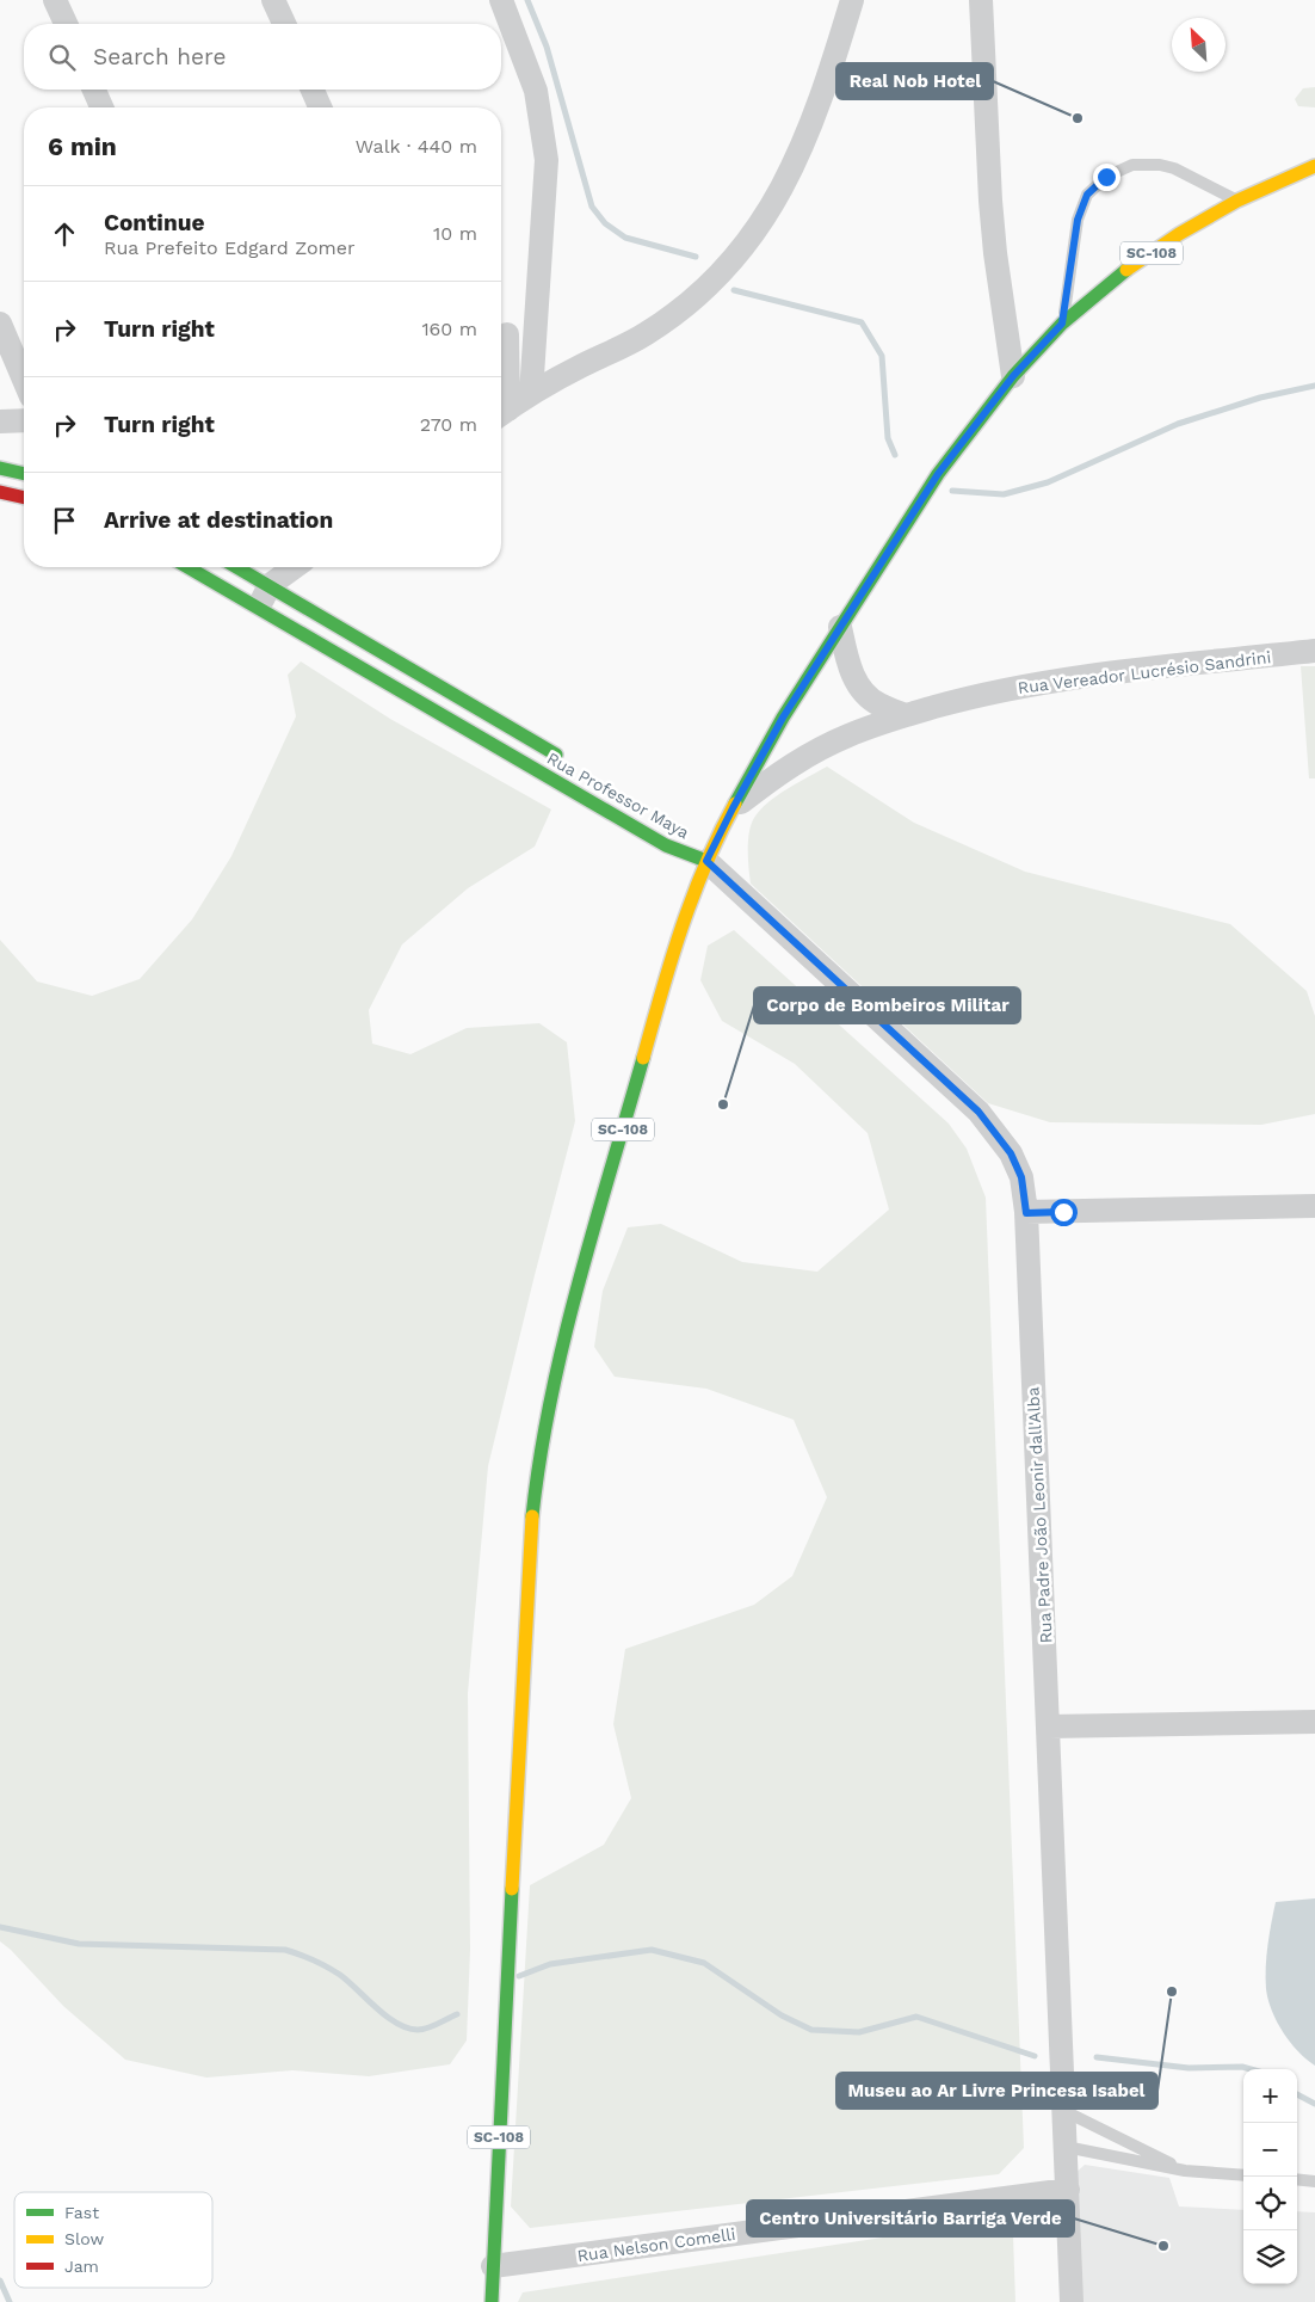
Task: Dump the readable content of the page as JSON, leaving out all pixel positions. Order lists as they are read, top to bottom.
{
  "streets": {
    "main road": ["SC-108", "Rua Professor Maya"],
    "street": ["Rua Vereador Lucrésio Sandrini", "Rua Padre João Leonir dall'Alba", "Rua Nelson Comelli"]
  },
  "crossings": [
    ["SC-108", "Rua Vereador Lucrésio Sandrini"],
    ["SC-108", "Rua Professor Maya"],
    ["SC-108", "Rua Padre João Leonir dall'Alba"],
    ["SC-108", "Rua Nelson Comelli"],
    ["Rua Professor Maya", "Rua Padre João Leonir dall'Alba"],
    ["Rua Padre João Leonir dall'Alba", "Rua Nelson Comelli"]
  ],
  "places": [
    "Real Nob Hotel",
    "Corpo de Bombeiros Militar",
    "Museu ao Ar Livre Princesa Isabel",
    "Centro Universitário Barriga Verde"
  ],
  "legend": ["Fast", "Slow", "Jam"],
  "north": "top left",
  "page": {
    "search": "Search here",
    "heading": ["6 min", "Walk · 440 m"],
    "list": [
      ["Continue", "Rua Prefeito Edgard Zomer", "10 m"],
      ["Turn right", "160 m"],
      ["Turn right", "270 m"],
      "Arrive at destination"
    ],
    "map_buttons": ["+", "−"]
  }
}
